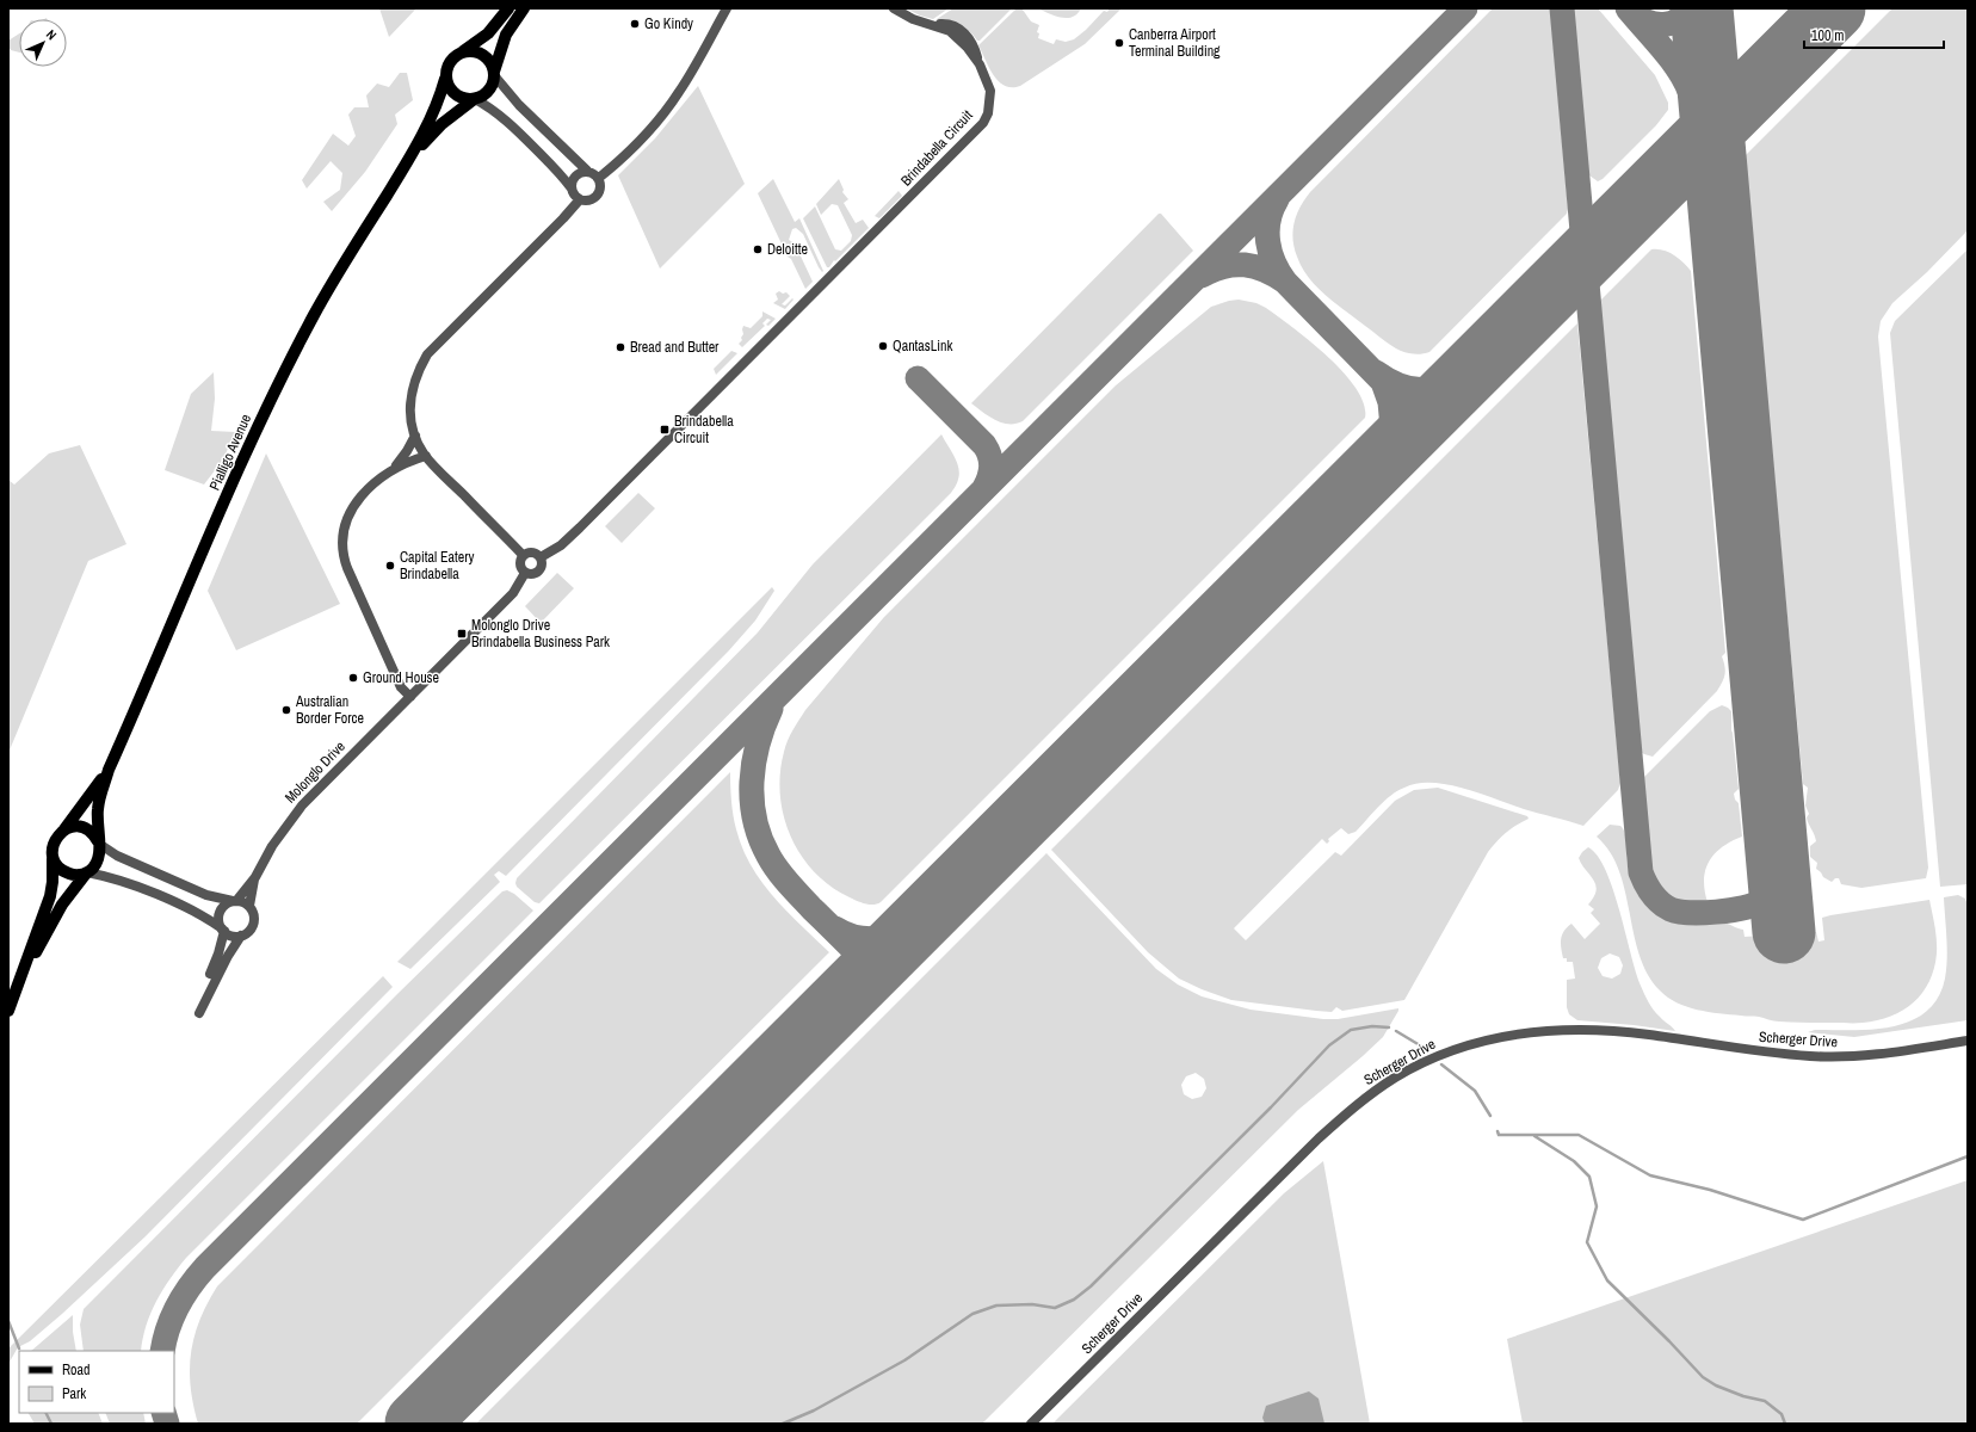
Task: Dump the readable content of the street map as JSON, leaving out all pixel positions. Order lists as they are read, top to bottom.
{
  "streets": {
    "main road": ["Pialligo Avenue"],
    "street": ["Brindabella Circuit", "Molonglo Drive", "Scherger Drive"]
  },
  "crossings": [
    ["Brindabella Circuit", "Molonglo Drive"]
  ],
  "places": {
    "other": [
      "Go Kindy",
      "Canberra Airport Terminal Building",
      "Deloitte",
      "QantasLink",
      "Bread and Butter",
      "Capital Eatery Brindabella",
      "Ground House",
      "Australian Border Force"
    ],
    "transit": ["Brindabella Circuit", "Molonglo Drive Brindabella Business Park"]
  },
  "legend": ["Road", "Park"],
  "scale_bar": "100 m",
  "north": "top right"
}
